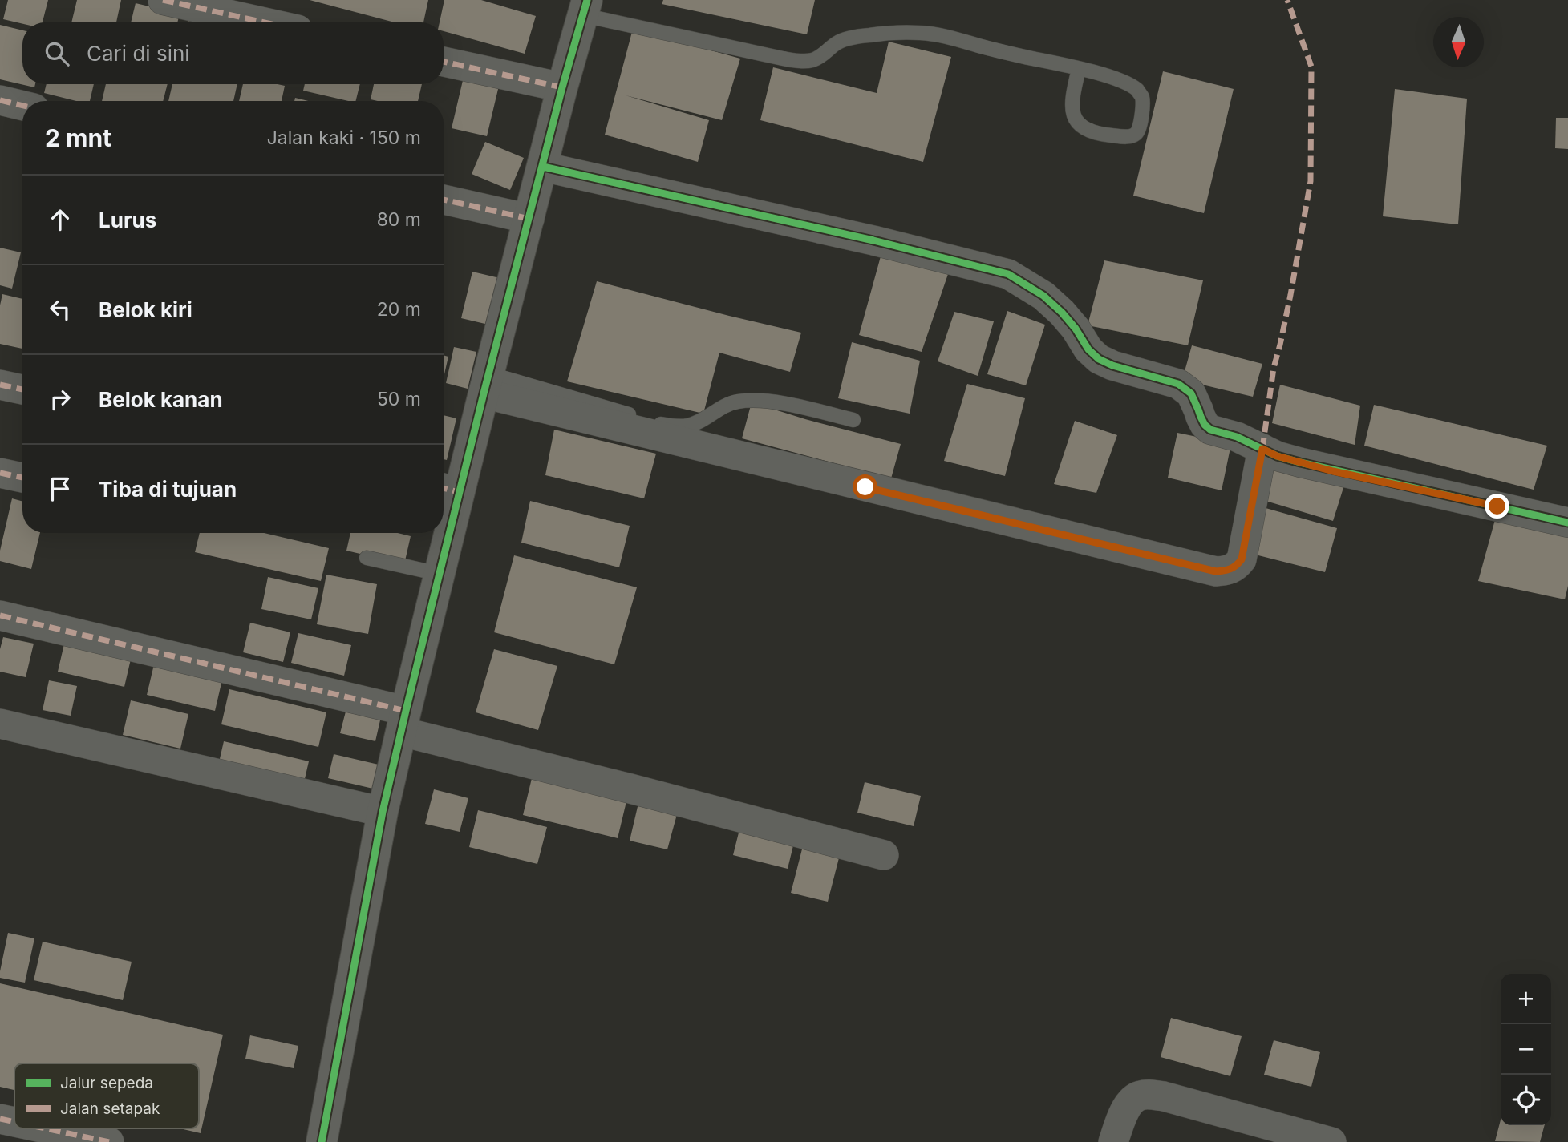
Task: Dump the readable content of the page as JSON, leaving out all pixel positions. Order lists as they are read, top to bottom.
{
  "legend": ["Jalur sepeda", "Jalan setapak"],
  "north": "bottom",
  "page": {
    "search": "Cari di sini",
    "heading": ["2 mnt", "Jalan kaki · 150 m"],
    "list": [
      ["Lurus", "80 m"],
      ["Belok kiri", "20 m"],
      ["Belok kanan", "50 m"],
      "Tiba di tujuan"
    ],
    "map_buttons": ["+", "−"]
  }
}
